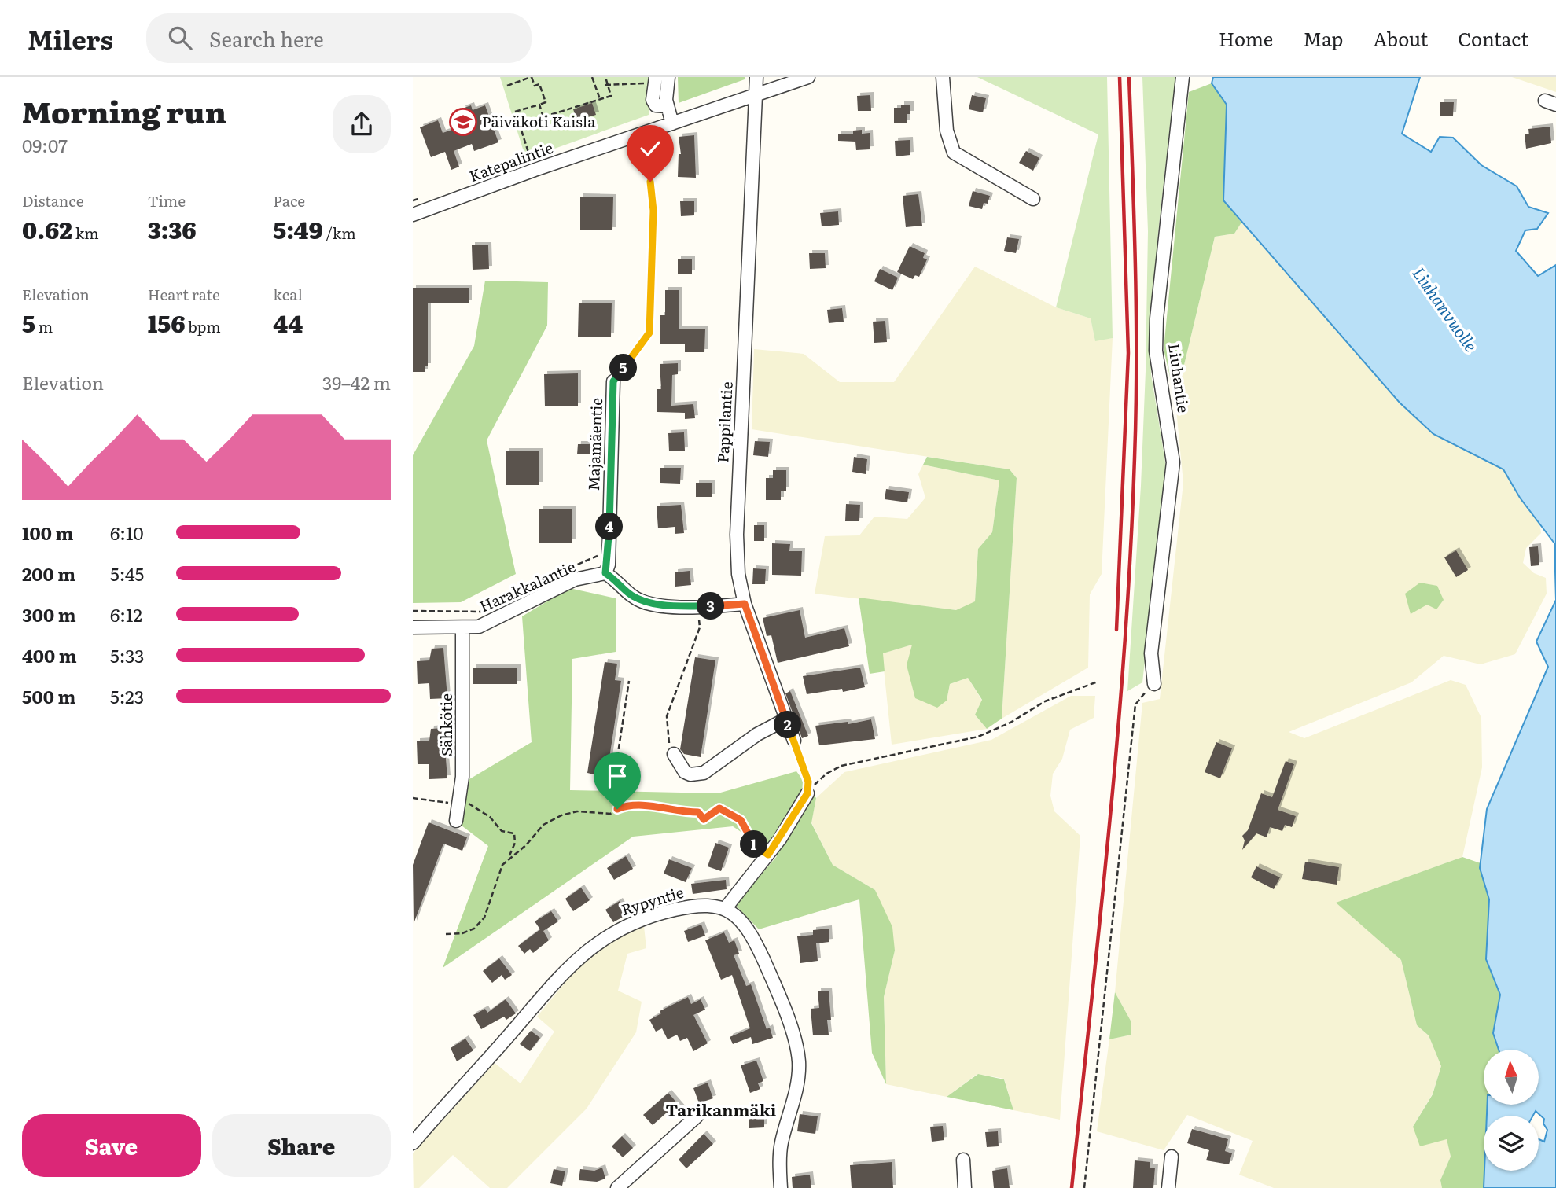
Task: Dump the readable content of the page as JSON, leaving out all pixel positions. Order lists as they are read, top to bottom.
{
  "streets": {
    "street": [
      "Katepalintie",
      "Liuhantie",
      "Pappilantie",
      "Majamäentie",
      "Harakkalantie",
      "Sähkötie",
      "Rypyntie"
    ]
  },
  "crossings": [
    ["Katepalintie", "Pappilantie"],
    ["Majamäentie", "Harakkalantie"],
    ["Harakkalantie", "Sähkötie"]
  ],
  "districts": ["Tarikanmäki"],
  "water": ["Liuhanvuolle"],
  "places": {
    "school or university": ["Päiväkoti Kaisla"]
  },
  "north": "top",
  "page": {
    "header": "Milers",
    "search": "Search here",
    "nav": [
      "Home",
      "Map",
      "About",
      "Contact"
    ],
    "heading": ["Morning run", "09:07"],
    "stats": [
      ["Distance", "0.62 km"],
      ["Time", "3:36"],
      ["Pace", "5:49 /km"],
      ["Elevation", "5 m"],
      ["Heart rate", "156 bpm"],
      ["kcal", "44"]
    ],
    "pins": [
      "5",
      "4",
      "3",
      "2",
      "1"
    ],
    "chart": ["Elevation", "39–42 m"],
    "list": [
      {
        "name": "100 m",
        "note": "6:10"
      },
      {
        "name": "200 m",
        "note": "5:45"
      },
      {
        "name": "300 m",
        "note": "6:12"
      },
      {
        "name": "400 m",
        "note": "5:33"
      },
      {
        "name": "500 m",
        "note": "5:23"
      }
    ],
    "buttons": ["Save", "Share"]
  }
}
